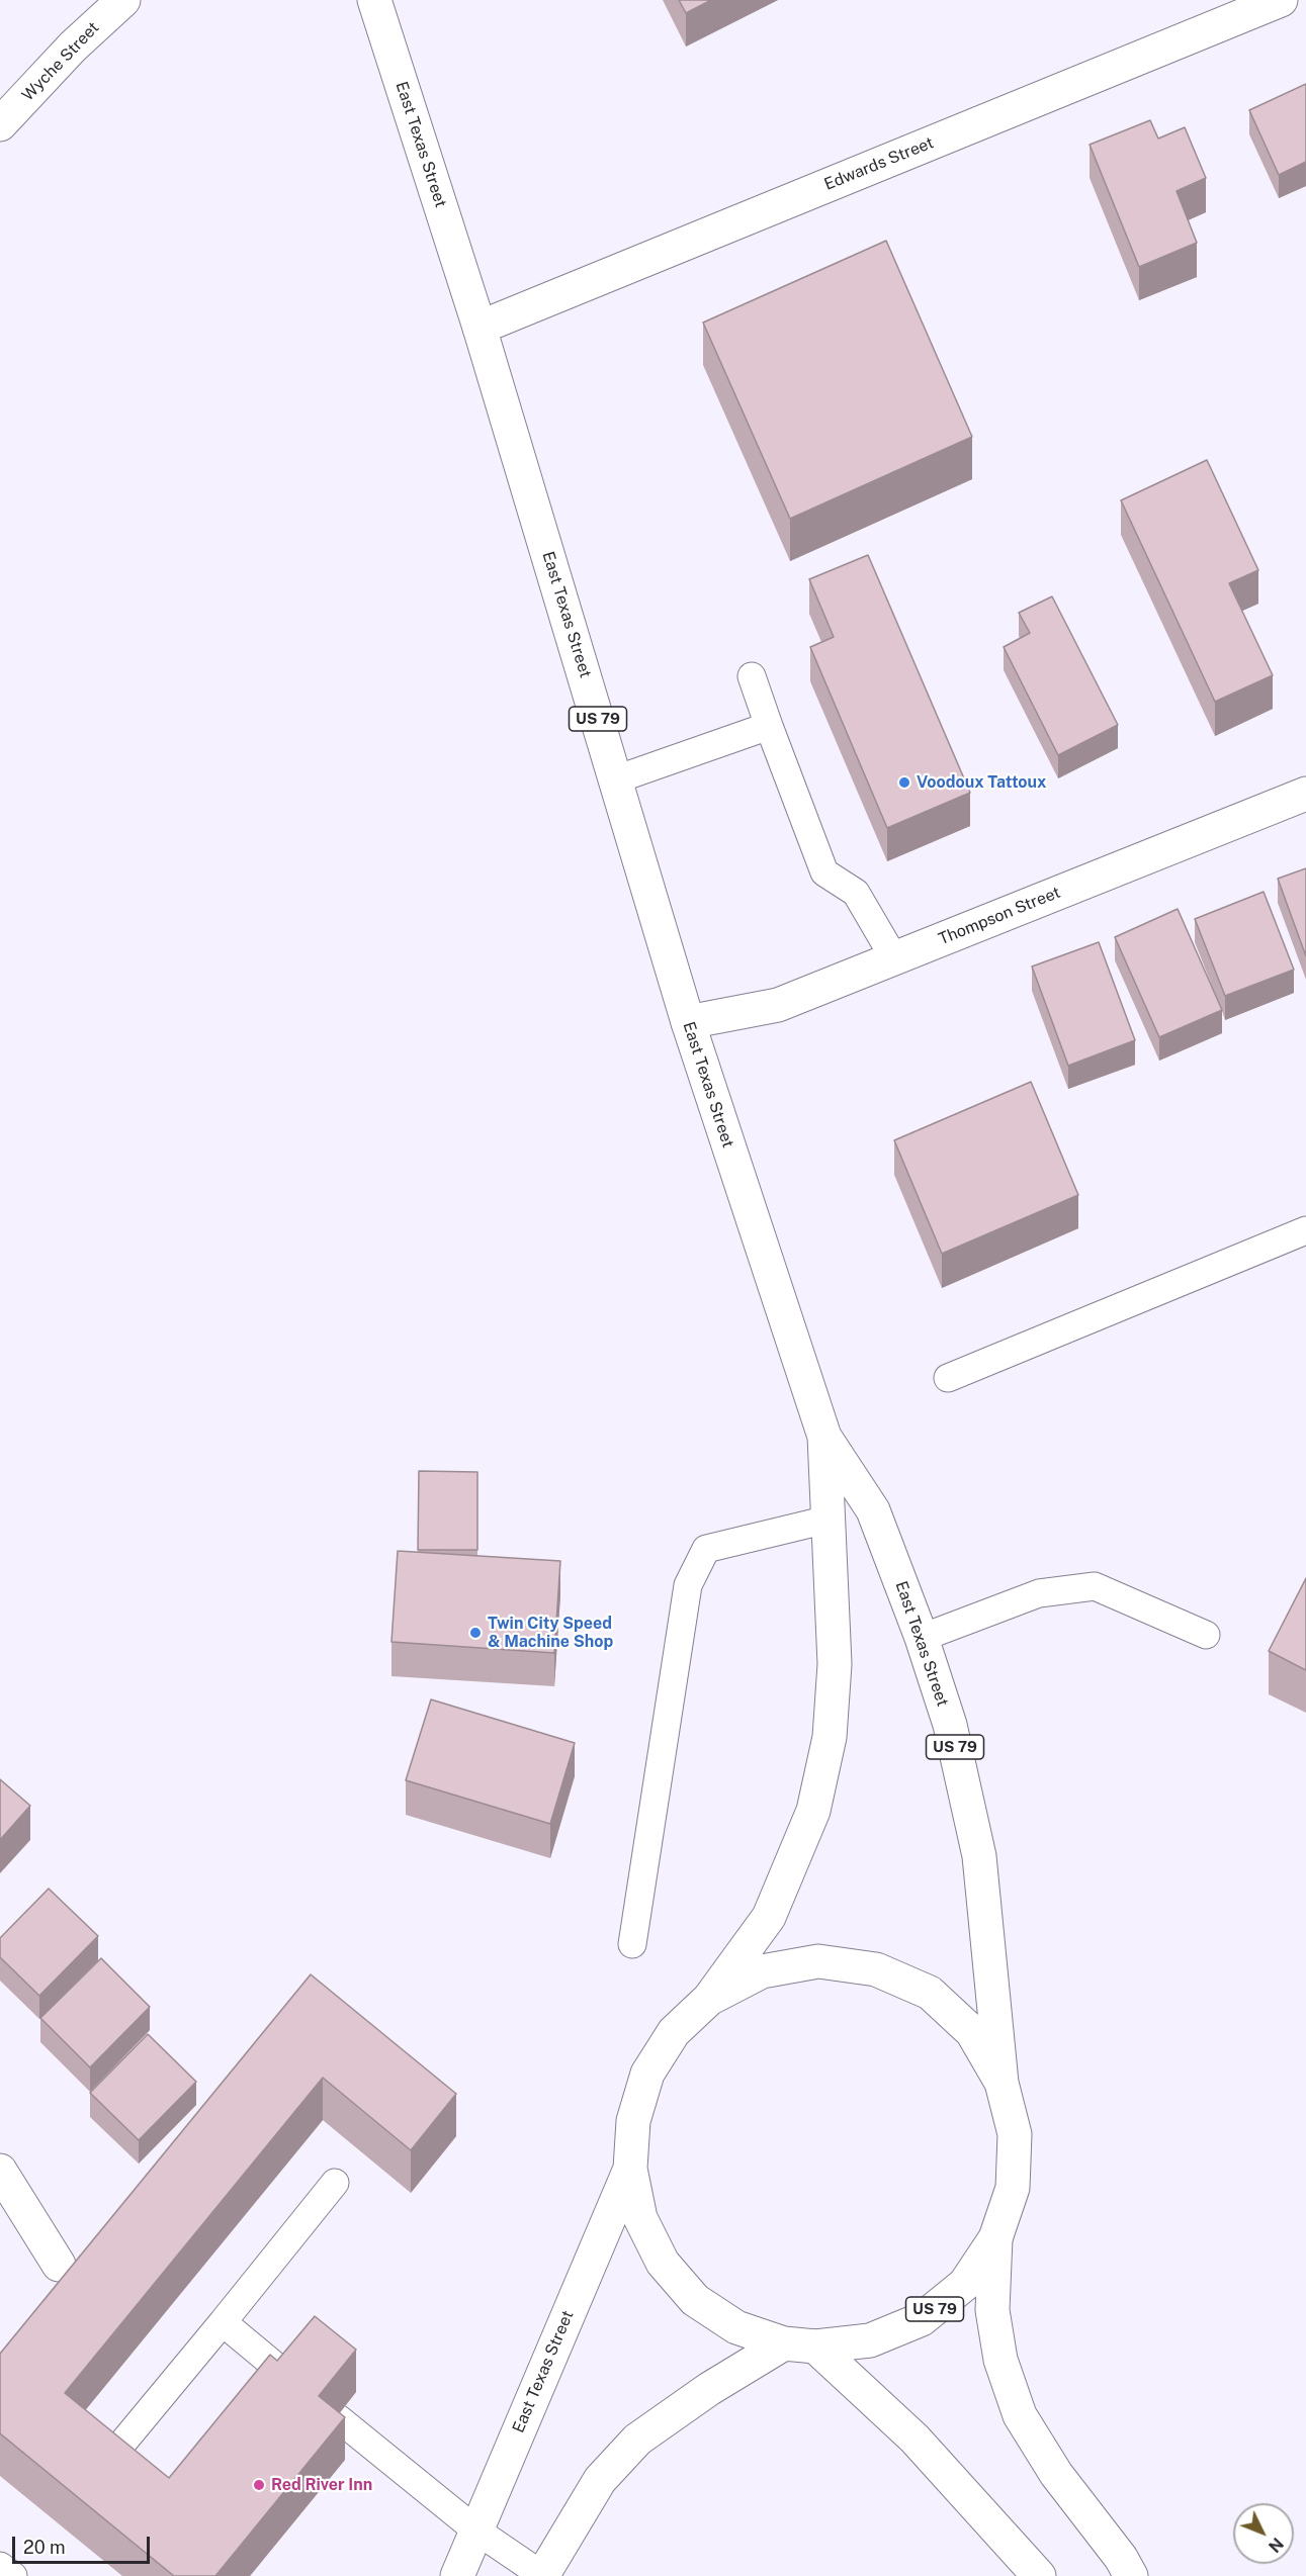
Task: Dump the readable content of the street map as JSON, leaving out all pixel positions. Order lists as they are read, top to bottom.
{
  "streets": {
    "main road": [
      "Wyche Street",
      "East Texas Street",
      "Edwards Street",
      "US 79",
      "Thompson Street"
    ]
  },
  "crossings": [
    ["East Texas Street", "Edwards Street"],
    ["East Texas Street", "Thompson Street"]
  ],
  "places": ["Voodoux Tattoux", "Twin City Speed & Machine Shop", "Red River Inn"],
  "scale_bar": "20 m",
  "north": "bottom right"
}
